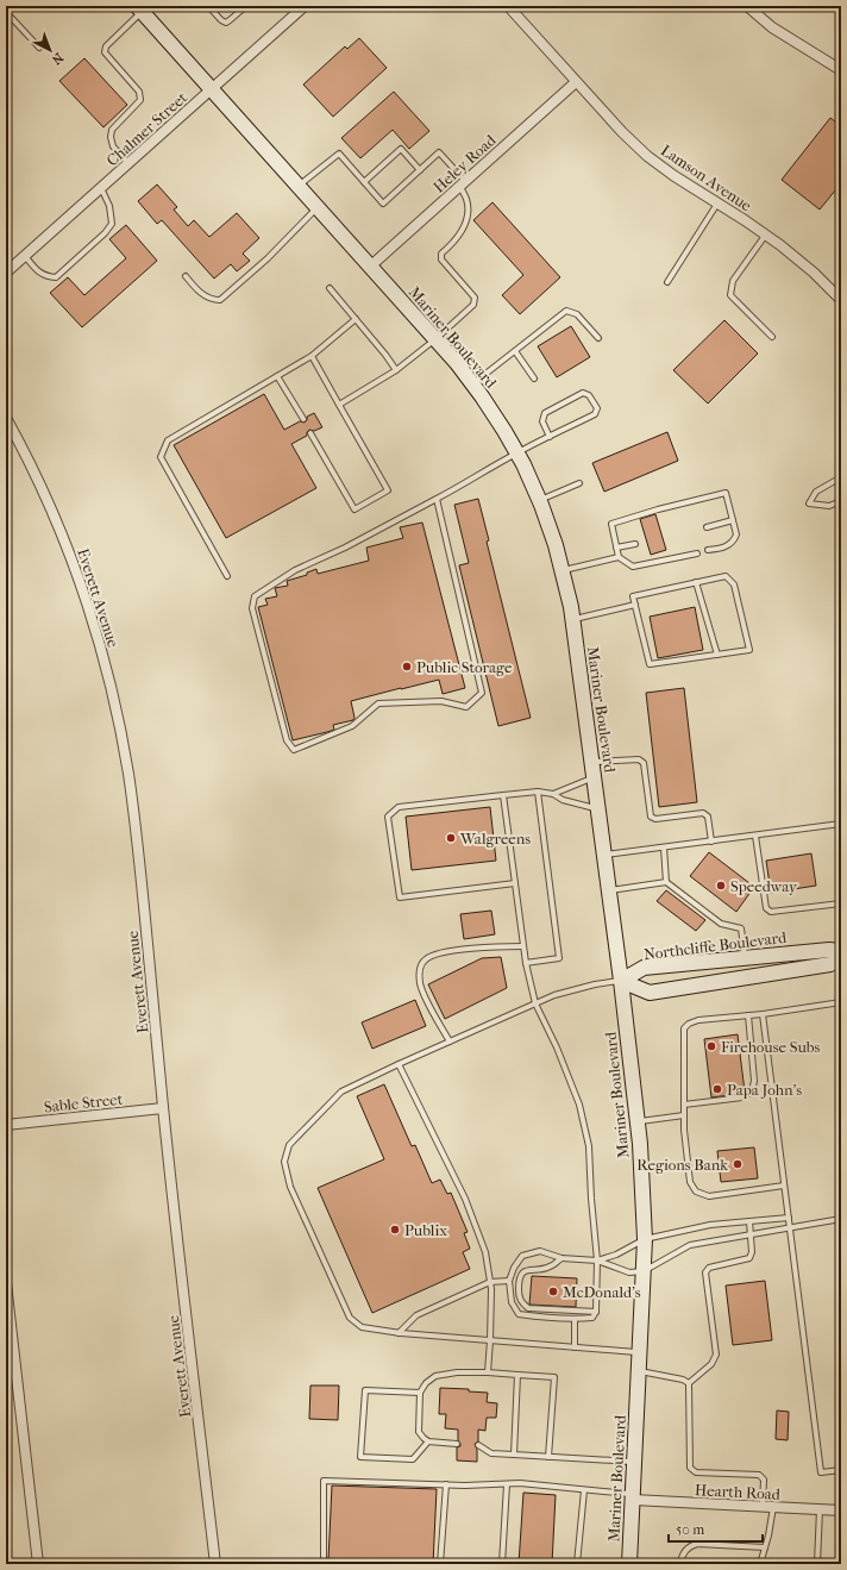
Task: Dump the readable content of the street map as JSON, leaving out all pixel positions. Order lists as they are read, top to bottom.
{
  "streets": {
    "main road": ["Mariner Boulevard", "Northcliffe Boulevard"],
    "street": [
      "Chalmer Street",
      "Heley Road",
      "Lamson Avenue",
      "Everett Avenue",
      "Sable Street",
      "Hearth Road"
    ]
  },
  "crossings": [
    ["Chalmer Street", "Mariner Boulevard"],
    ["Heley Road", "Lamson Avenue"],
    ["Heley Road", "Mariner Boulevard"],
    ["Mariner Boulevard", "Northcliffe Boulevard"],
    ["Mariner Boulevard", "Hearth Road"],
    ["Everett Avenue", "Sable Street"]
  ],
  "places": [
    "Public Storage",
    "Walgreens",
    "Speedway",
    "Firehouse Subs",
    "Papa John's",
    "Regions Bank",
    "Publix",
    "McDonald's"
  ],
  "scale_bar": "50 m",
  "north": "bottom right"
}
